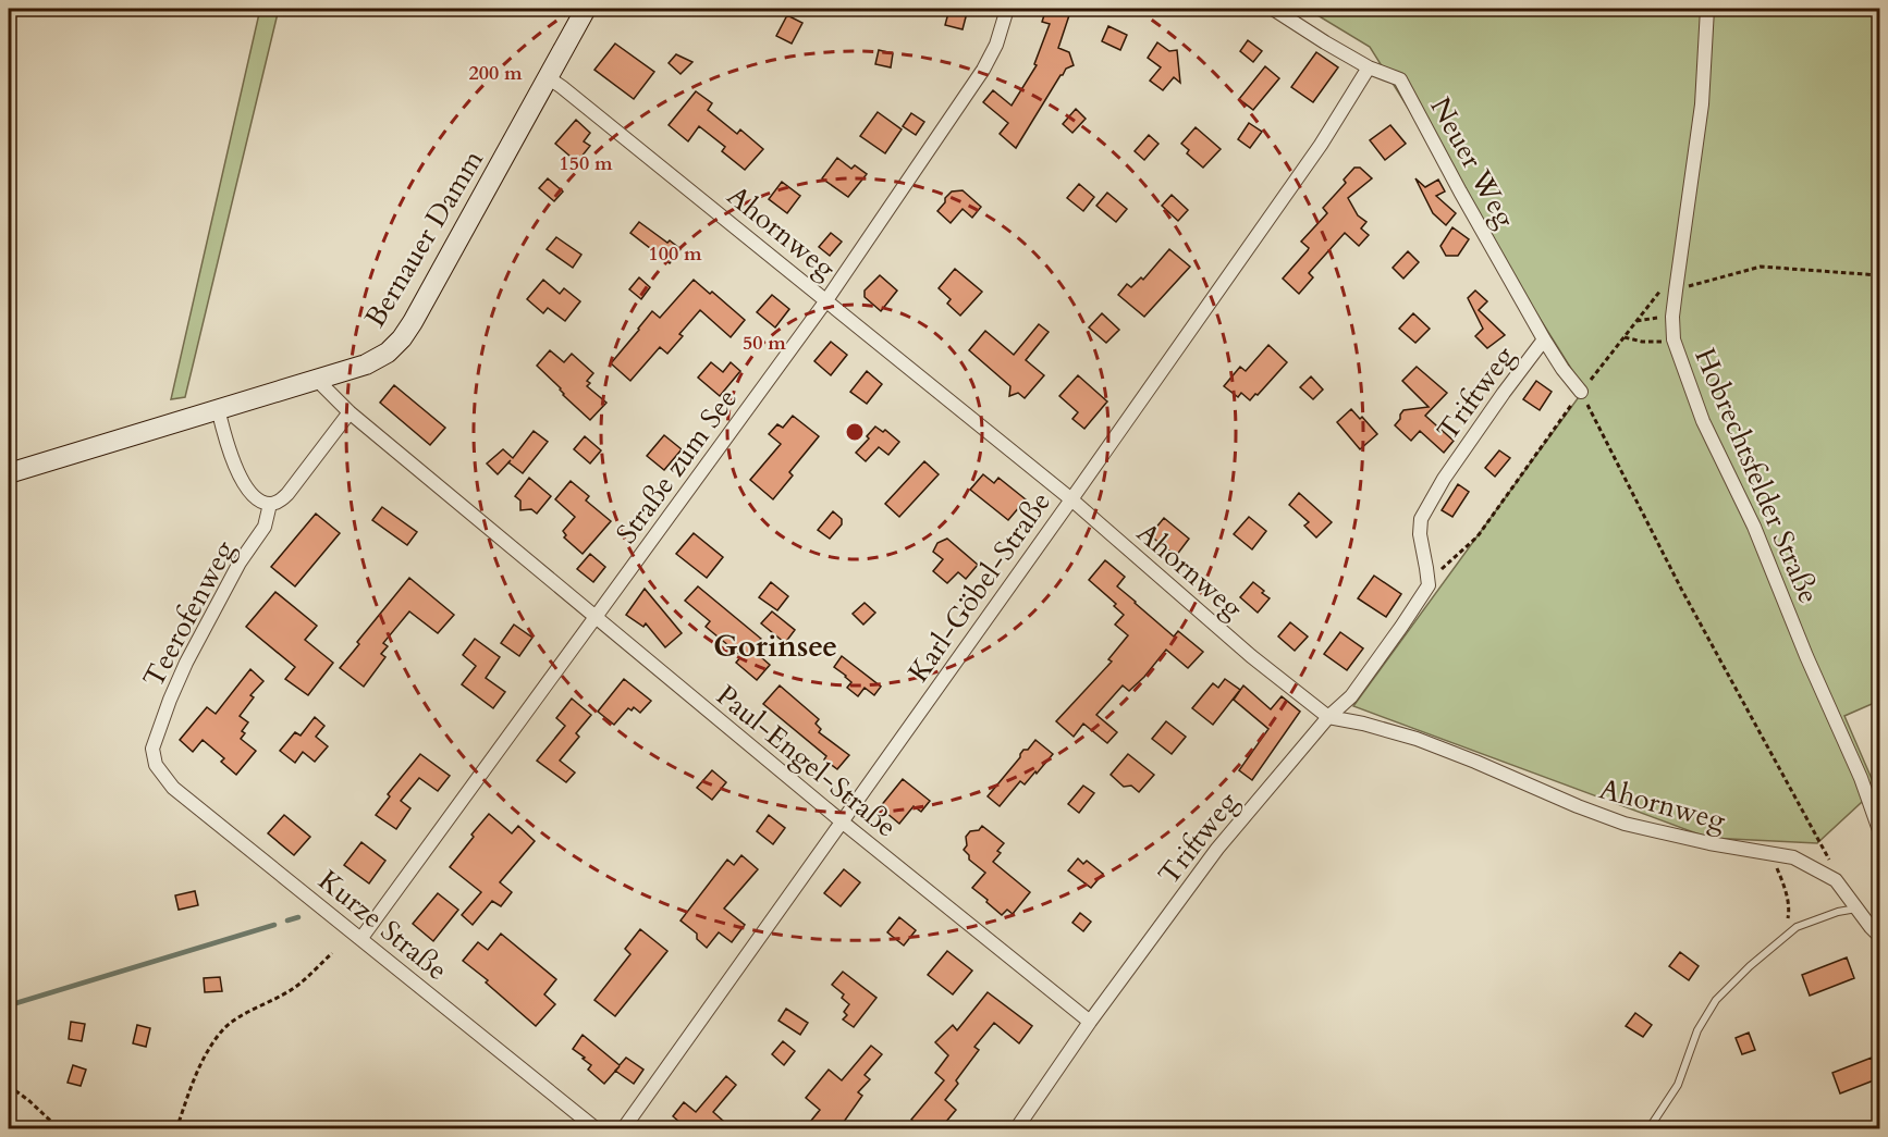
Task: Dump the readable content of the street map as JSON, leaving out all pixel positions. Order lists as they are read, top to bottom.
{
  "streets": {
    "main road": ["Bernauer Damm"],
    "street": [
      "Neuer Weg",
      "Ahornweg",
      "Triftweg",
      "Straße zum See",
      "Hobrechtsfelder Straße",
      "Karl-Göbel-Straße",
      "Teerofenweg",
      "Paul-Engel-Straße",
      "Kurze Straße"
    ]
  },
  "crossings": [
    ["Neuer Weg", "Triftweg"],
    ["Neuer Weg", "Karl-Göbel-Straße"],
    ["Ahornweg", "Bernauer Damm"],
    ["Ahornweg", "Triftweg"],
    ["Ahornweg", "Straße zum See"],
    ["Ahornweg", "Karl-Göbel-Straße"],
    ["Bernauer Damm", "Paul-Engel-Straße"],
    ["Triftweg", "Paul-Engel-Straße"],
    ["Straße zum See", "Paul-Engel-Straße"],
    ["Straße zum See", "Kurze Straße"],
    ["Karl-Göbel-Straße", "Paul-Engel-Straße"],
    ["Teerofenweg", "Kurze Straße"]
  ],
  "districts": ["Gorinsee"],
  "rings": [
    "200 m",
    "150 m",
    "100 m",
    "50 m"
  ]
}
